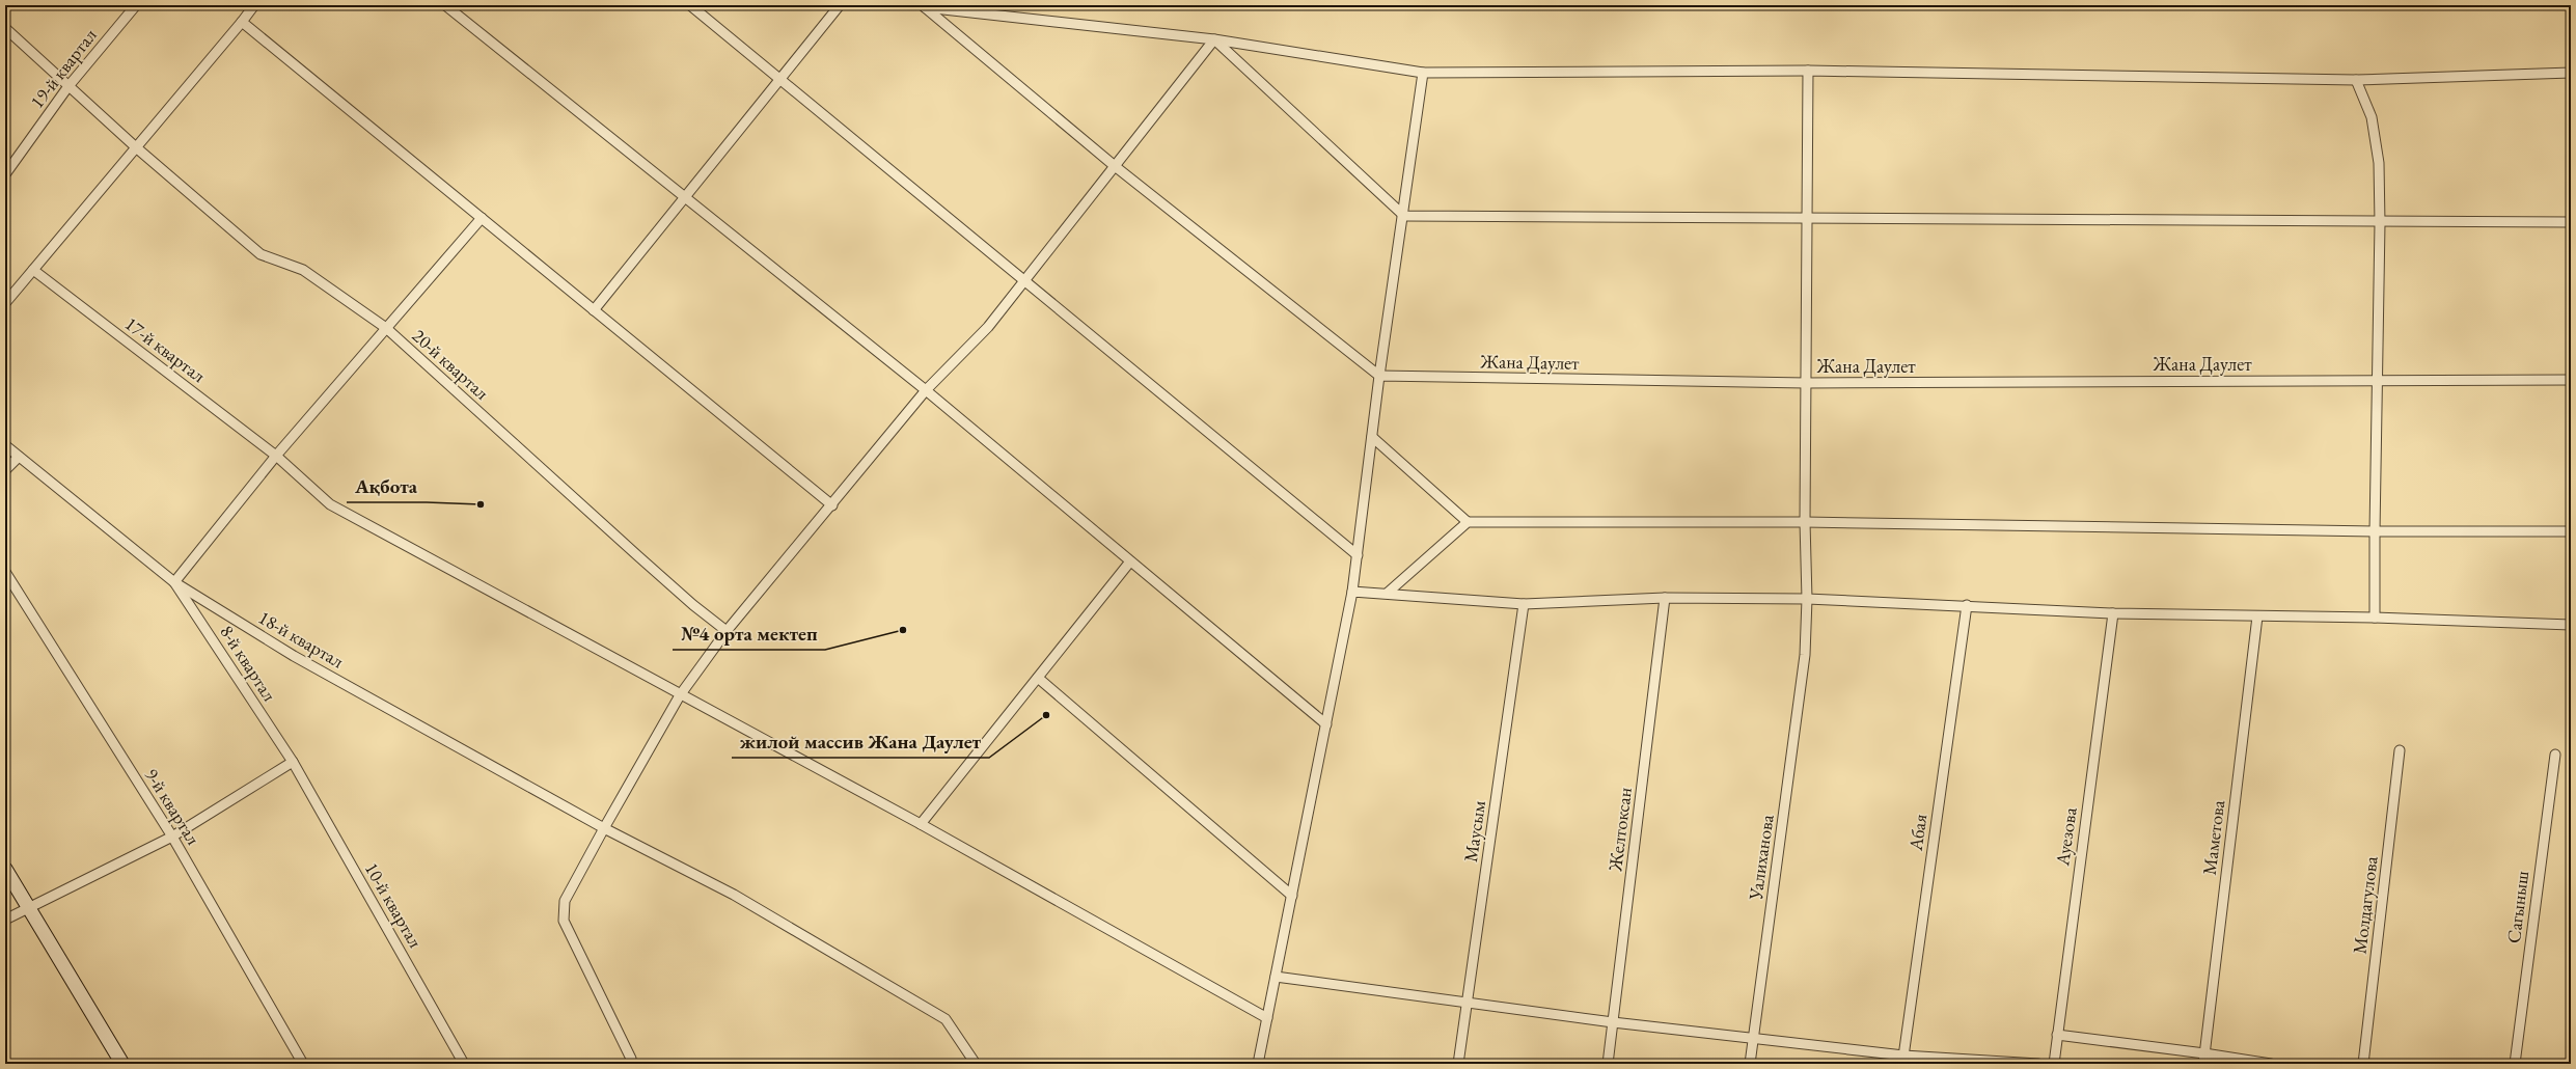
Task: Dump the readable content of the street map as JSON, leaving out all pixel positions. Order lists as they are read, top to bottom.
{
  "streets": {
    "street": [
      "19-й квартал",
      "17-й квартал",
      "Жана Даулет",
      "20-й квартал",
      "18-й квартал",
      "8-й квартал",
      "9-й квартал",
      "Желтоксан",
      "Маусым",
      "Абая",
      "Ауезова",
      "Маметова",
      "Уалиханова",
      "10-й квартал",
      "Молдагулова",
      "Сагыныш"
    ]
  },
  "crossings": [
    ["19-й квартал", "20-й квартал"],
    ["Жана Даулет", "Уалиханова"],
    ["18-й квартал", "8-й квартал"],
    ["8-й квартал", "10-й квартал"]
  ],
  "places": ["Ақбота", "№4 орта мектеп", "жилой массив Жана Даулет"]
}
